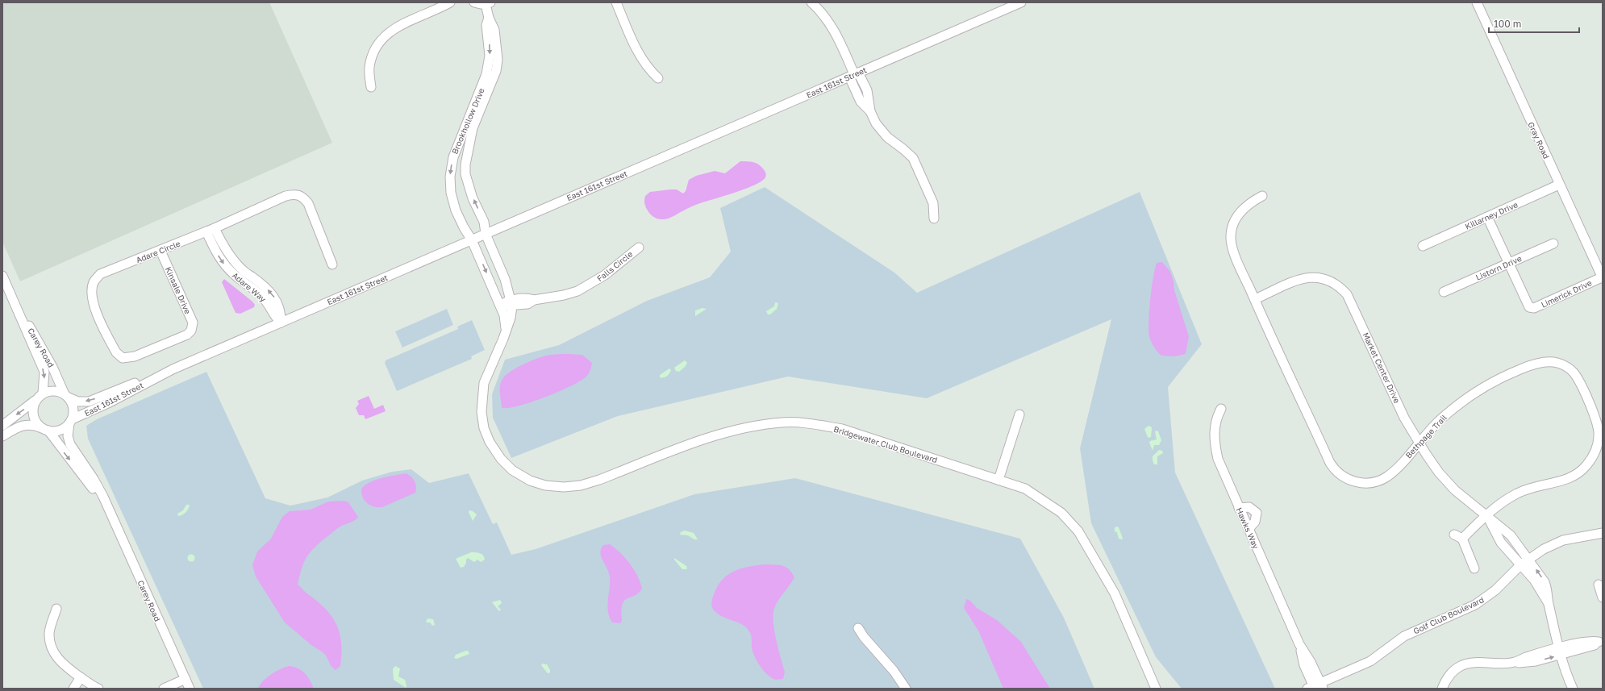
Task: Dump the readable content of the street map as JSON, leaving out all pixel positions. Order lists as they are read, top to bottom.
{
  "streets": {
    "street": [
      "East 161st Street",
      "Brookhollow Drive",
      "Gray Road",
      "Killarney Drive",
      "Adare Circle",
      "Falls Circle",
      "Listorn Drive",
      "Adare Way",
      "Kinsale Drive",
      "Limerick Drive",
      "Carey Road",
      "Market Center Drive",
      "Bethpage Trail",
      "Bridgewater Club Boulevard",
      "Hawks Way",
      "Golf Club Boulevard"
    ]
  },
  "crossings": [
    ["East 161st Street", "Brookhollow Drive"],
    ["East 161st Street", "Adare Way"],
    ["East 161st Street", "Carey Road"],
    ["East 161st Street", "Bridgewater Club Boulevard"],
    ["Brookhollow Drive", "Bridgewater Club Boulevard"],
    ["Gray Road", "Killarney Drive"],
    ["Gray Road", "Limerick Drive"],
    ["Adare Circle", "Adare Way"],
    ["Adare Circle", "Kinsale Drive"],
    ["Falls Circle", "Bridgewater Club Boulevard"],
    ["Listorn Drive", "Limerick Drive"],
    ["Market Center Drive", "Bethpage Trail"],
    ["Market Center Drive", "Golf Club Boulevard"],
    ["Hawks Way", "Golf Club Boulevard"]
  ],
  "scale_bar": "100 m"
}
